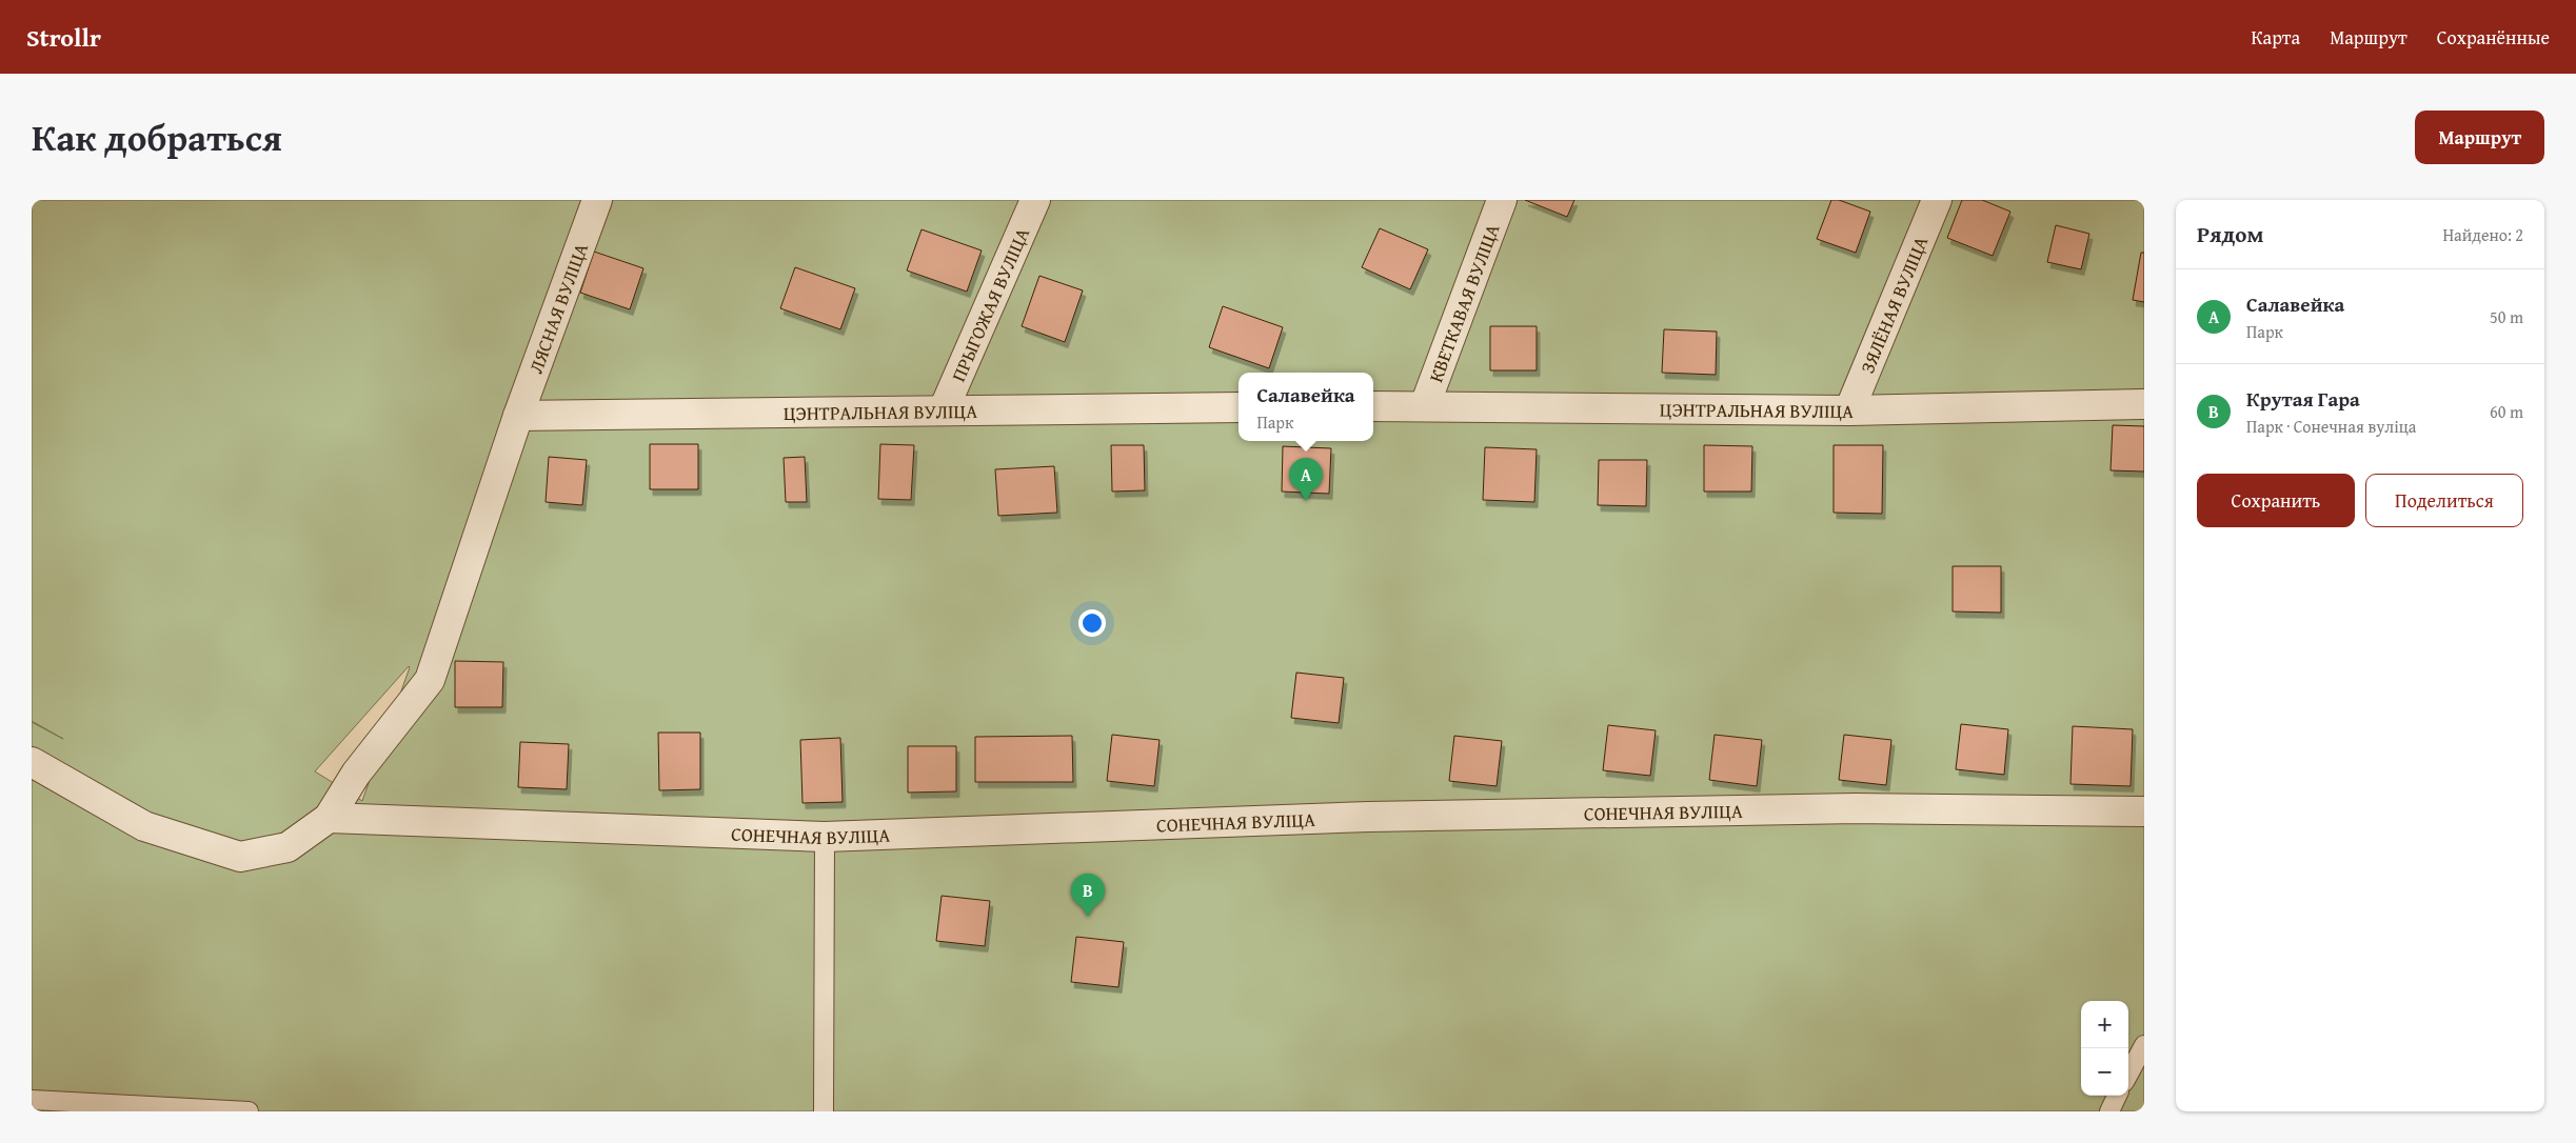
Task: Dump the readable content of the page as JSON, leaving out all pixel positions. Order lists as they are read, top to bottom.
{
  "streets": {
    "street": [
      "КВЕТКАВАЯ ВУЛІЦА",
      "ПРЫГОЖАЯ ВУЛІЦА",
      "ЗЯЛЁНАЯ ВУЛІЦА",
      "ЛЯСНАЯ ВУЛІЦА",
      "ЦЭНТРАЛЬНАЯ ВУЛІЦА",
      "СОНЕЧНАЯ ВУЛІЦА"
    ]
  },
  "crossings": [
    ["КВЕТКАВАЯ ВУЛІЦА", "ЦЭНТРАЛЬНАЯ ВУЛІЦА"],
    ["ПРЫГОЖАЯ ВУЛІЦА", "ЦЭНТРАЛЬНАЯ ВУЛІЦА"],
    ["ЗЯЛЁНАЯ ВУЛІЦА", "ЦЭНТРАЛЬНАЯ ВУЛІЦА"],
    ["ЛЯСНАЯ ВУЛІЦА", "ЦЭНТРАЛЬНАЯ ВУЛІЦА"],
    ["ЛЯСНАЯ ВУЛІЦА", "СОНЕЧНАЯ ВУЛІЦА"]
  ],
  "page": {
    "header": "Strollr",
    "nav": ["Карта", "Маршрут", "Сохранённые"],
    "title": "Как добраться",
    "buttons": [
      "Маршрут",
      ["Сохранить", "Поделиться"]
    ],
    "heading": ["Рядом", "Найдено: 2"],
    "list": [
      {
        "mark": "A",
        "name": "Салавейка",
        "note": "Парк",
        "value": "50 m"
      },
      {
        "mark": "B",
        "name": "Крутая Гара",
        "note": "Парк · Сонечная вуліца",
        "value": "60 m"
      }
    ],
    "popup": ["Салавейка", "Парк"],
    "pins": ["A", "B"],
    "map_buttons": ["+", "−"]
  }
}
